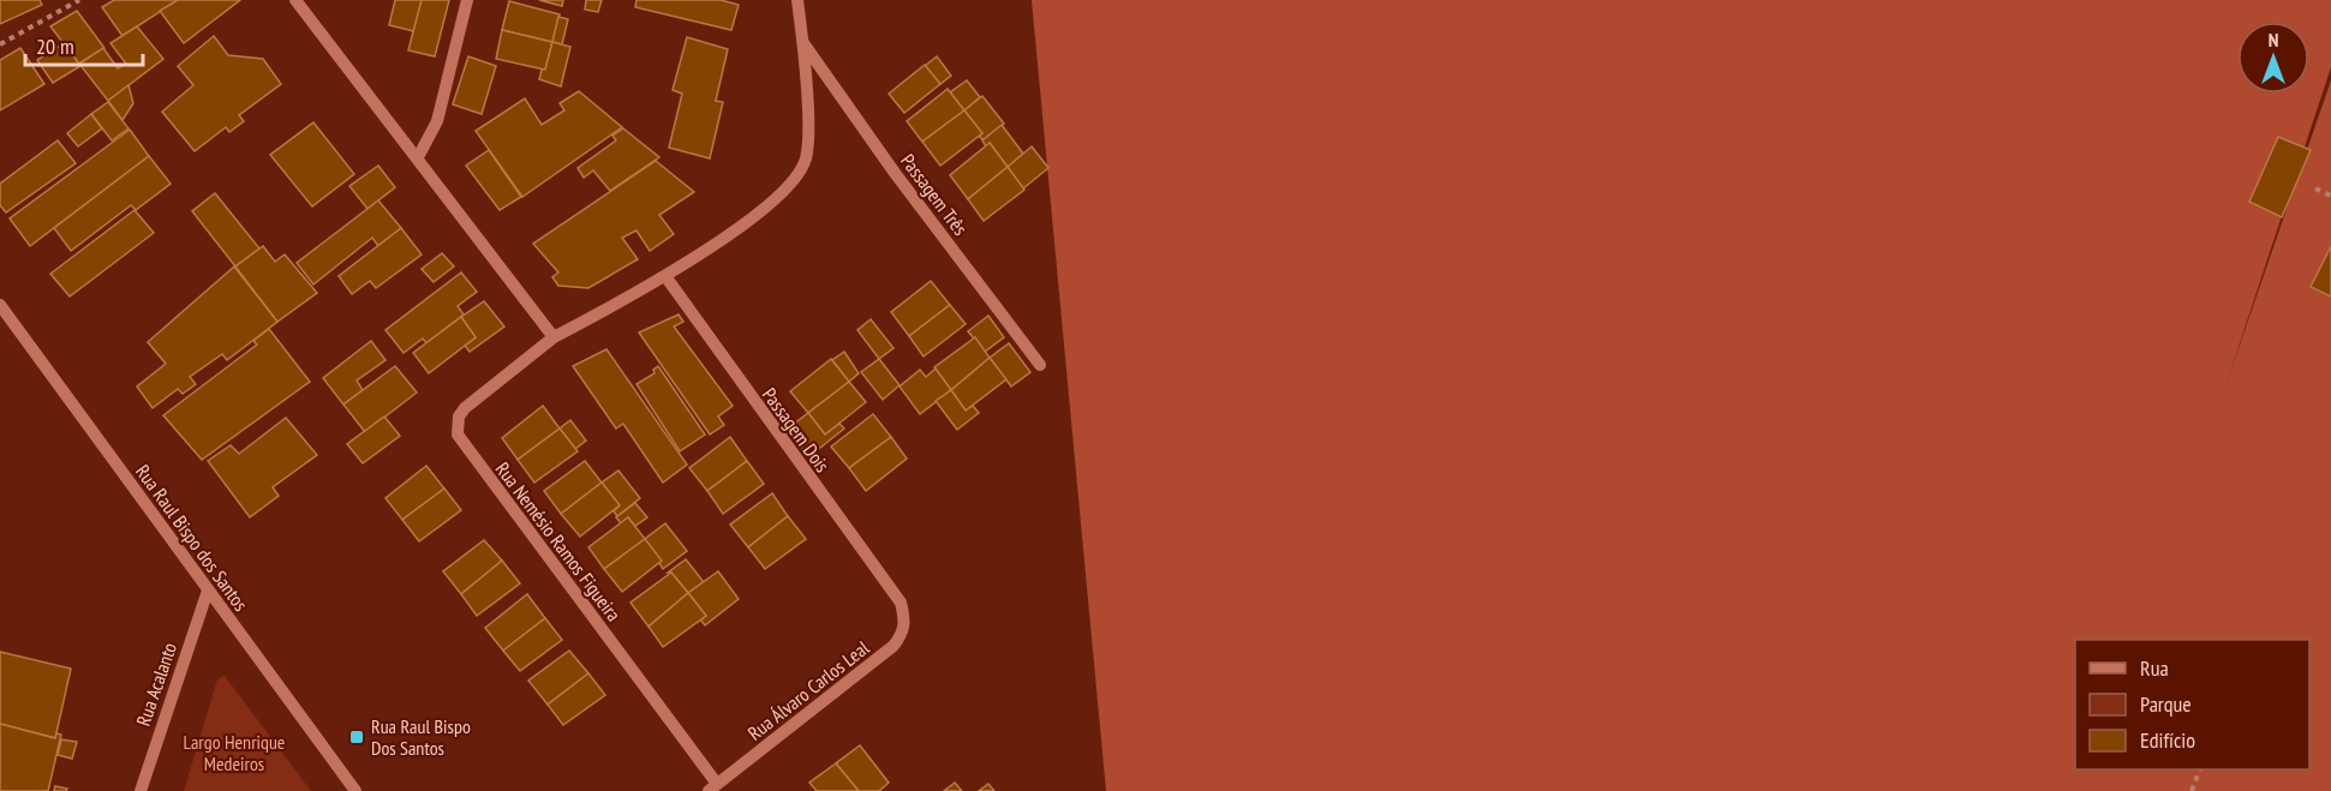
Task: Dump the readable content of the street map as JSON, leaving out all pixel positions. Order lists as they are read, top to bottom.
{
  "streets": {
    "street": [
      "Passagem Três",
      "Passagem Dois",
      "Rua Raul Bispo dos Santos",
      "Rua Nemésio Ramos Figueira",
      "Rua Acalanto",
      "Rua Álvaro Carlos Leal"
    ]
  },
  "crossings": [
    ["Passagem Três", "Rua Nemésio Ramos Figueira"],
    ["Passagem Dois", "Rua Nemésio Ramos Figueira"],
    ["Passagem Dois", "Rua Álvaro Carlos Leal"],
    ["Rua Raul Bispo dos Santos", "Rua Acalanto"],
    ["Rua Nemésio Ramos Figueira", "Rua Álvaro Carlos Leal"]
  ],
  "parks": ["Largo Henrique Medeiros"],
  "places": {
    "transit": ["Rua Raul Bispo Dos Santos"]
  },
  "legend": ["Rua", "Parque", "Edifício"],
  "scale_bar": "20 m",
  "north": "top"
}
